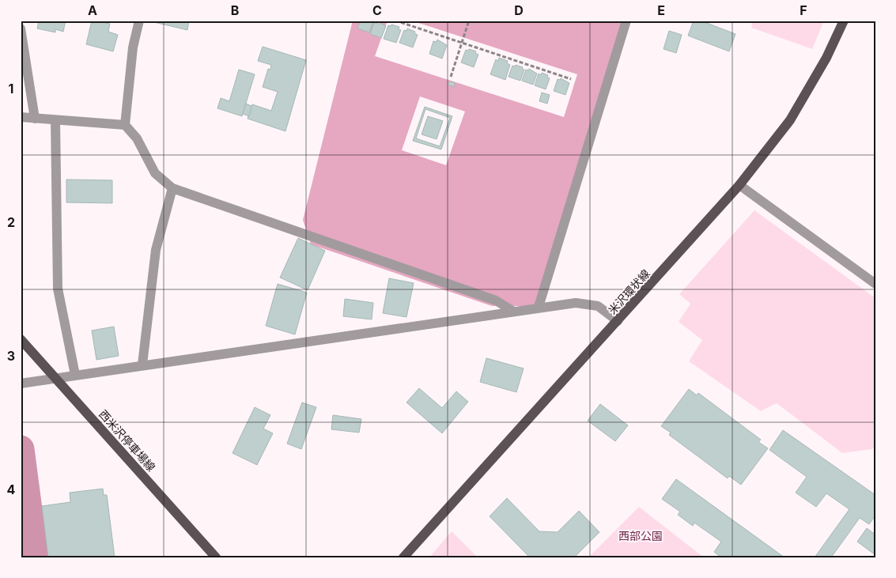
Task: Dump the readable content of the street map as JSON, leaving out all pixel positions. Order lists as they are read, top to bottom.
{
  "streets": {
    "main road": ["米沢環状線", "西米沢停車場線"]
  },
  "parks": ["西部公園"],
  "grid": {
    "columns": [
      "A",
      "B",
      "C",
      "D",
      "E",
      "F"
    ],
    "rows": [
      "1",
      "2",
      "3",
      "4"
    ]
  }
}
